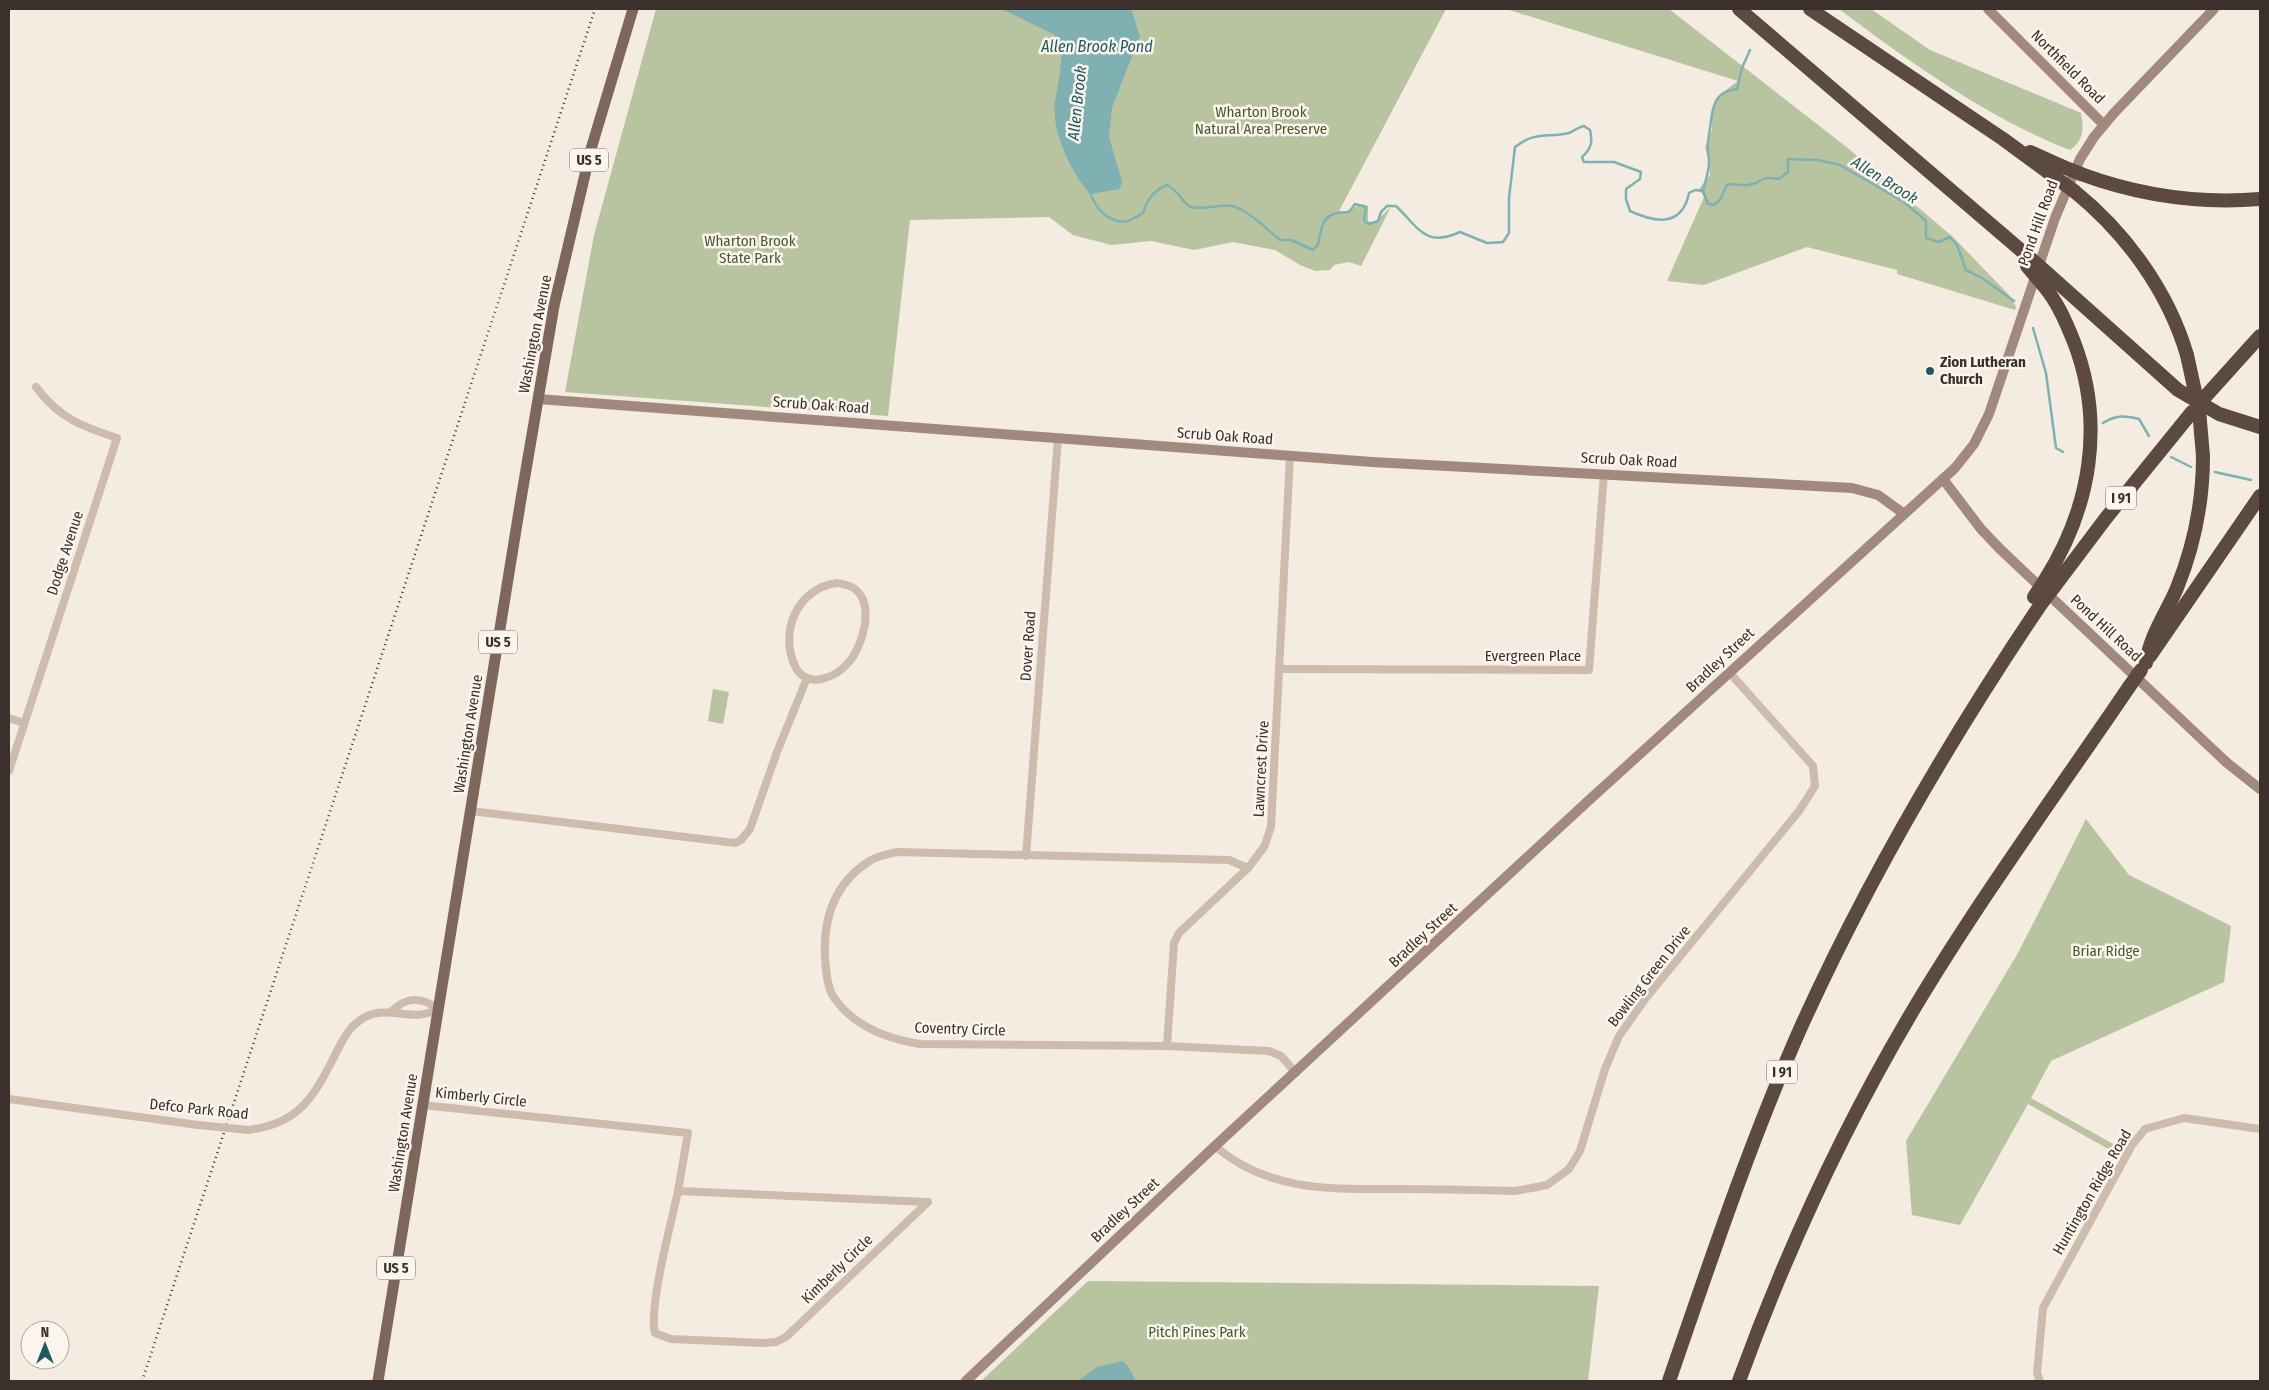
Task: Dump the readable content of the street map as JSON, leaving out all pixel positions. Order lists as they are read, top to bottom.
{
  "streets": {
    "highway": ["I 91"],
    "main road": [
      "Northfield Road",
      "US 5",
      "Pond Hill Road",
      "Washington Avenue",
      "Scrub Oak Road",
      "Bradley Street"
    ],
    "street": [
      "Dodge Avenue",
      "Dover Road",
      "Evergreen Place",
      "Lawncrest Drive",
      "Bowling Green Drive",
      "Coventry Circle",
      "Kimberly Circle",
      "Defco Park Road",
      "Huntington Ridge Road"
    ]
  },
  "crossings": [
    ["Northfield Road", "Pond Hill Road"],
    ["Pond Hill Road", "Scrub Oak Road"],
    ["Pond Hill Road", "Bradley Street"],
    ["Washington Avenue", "Scrub Oak Road"],
    ["Washington Avenue", "Kimberly Circle"],
    ["Washington Avenue", "Defco Park Road"],
    ["Scrub Oak Road", "Dover Road"],
    ["Scrub Oak Road", "Evergreen Place"],
    ["Scrub Oak Road", "Bradley Street"],
    ["Scrub Oak Road", "Lawncrest Drive"],
    ["Dover Road", "Coventry Circle"],
    ["Evergreen Place", "Lawncrest Drive"],
    ["Bradley Street", "Bowling Green Drive"],
    ["Bradley Street", "Coventry Circle"],
    ["Lawncrest Drive", "Coventry Circle"]
  ],
  "water": ["Allen Brook Pond", "Allen Brook"],
  "parks": [
    "Wharton Brook Natural Area Preserve",
    "Wharton Brook State Park",
    "Briar Ridge",
    "Pitch Pines Park"
  ],
  "places": ["Zion Lutheran Church"],
  "north": "top"
}
